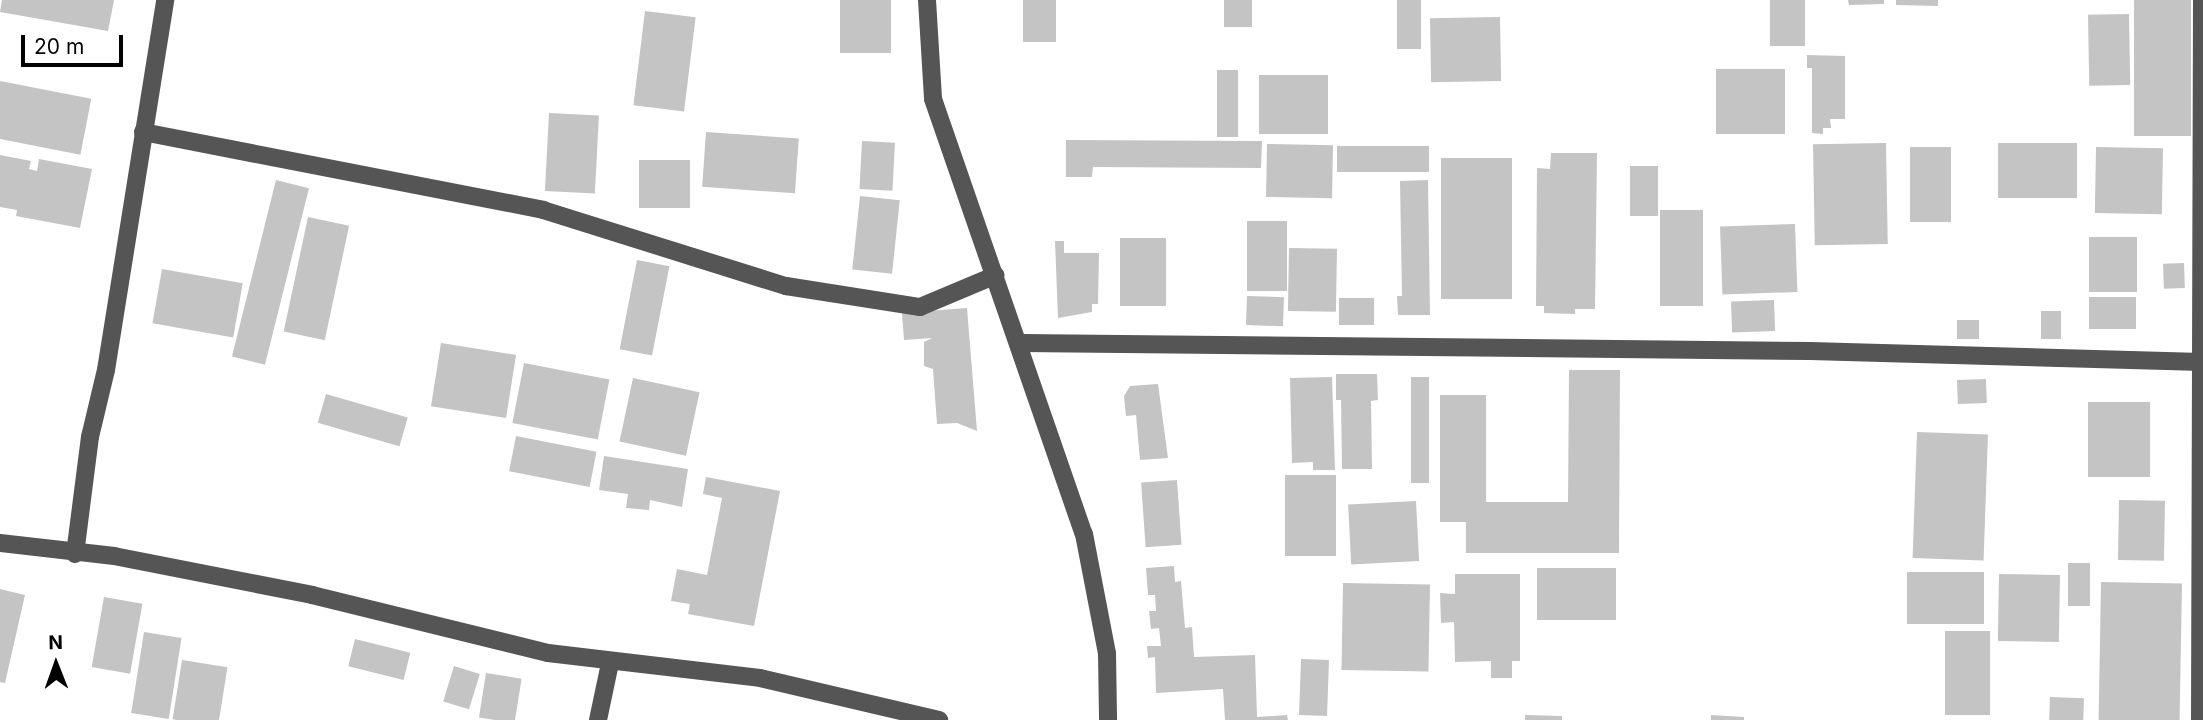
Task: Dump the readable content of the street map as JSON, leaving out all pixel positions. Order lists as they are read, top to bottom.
{
  "scale_bar": "20 m",
  "north": "top"
}
